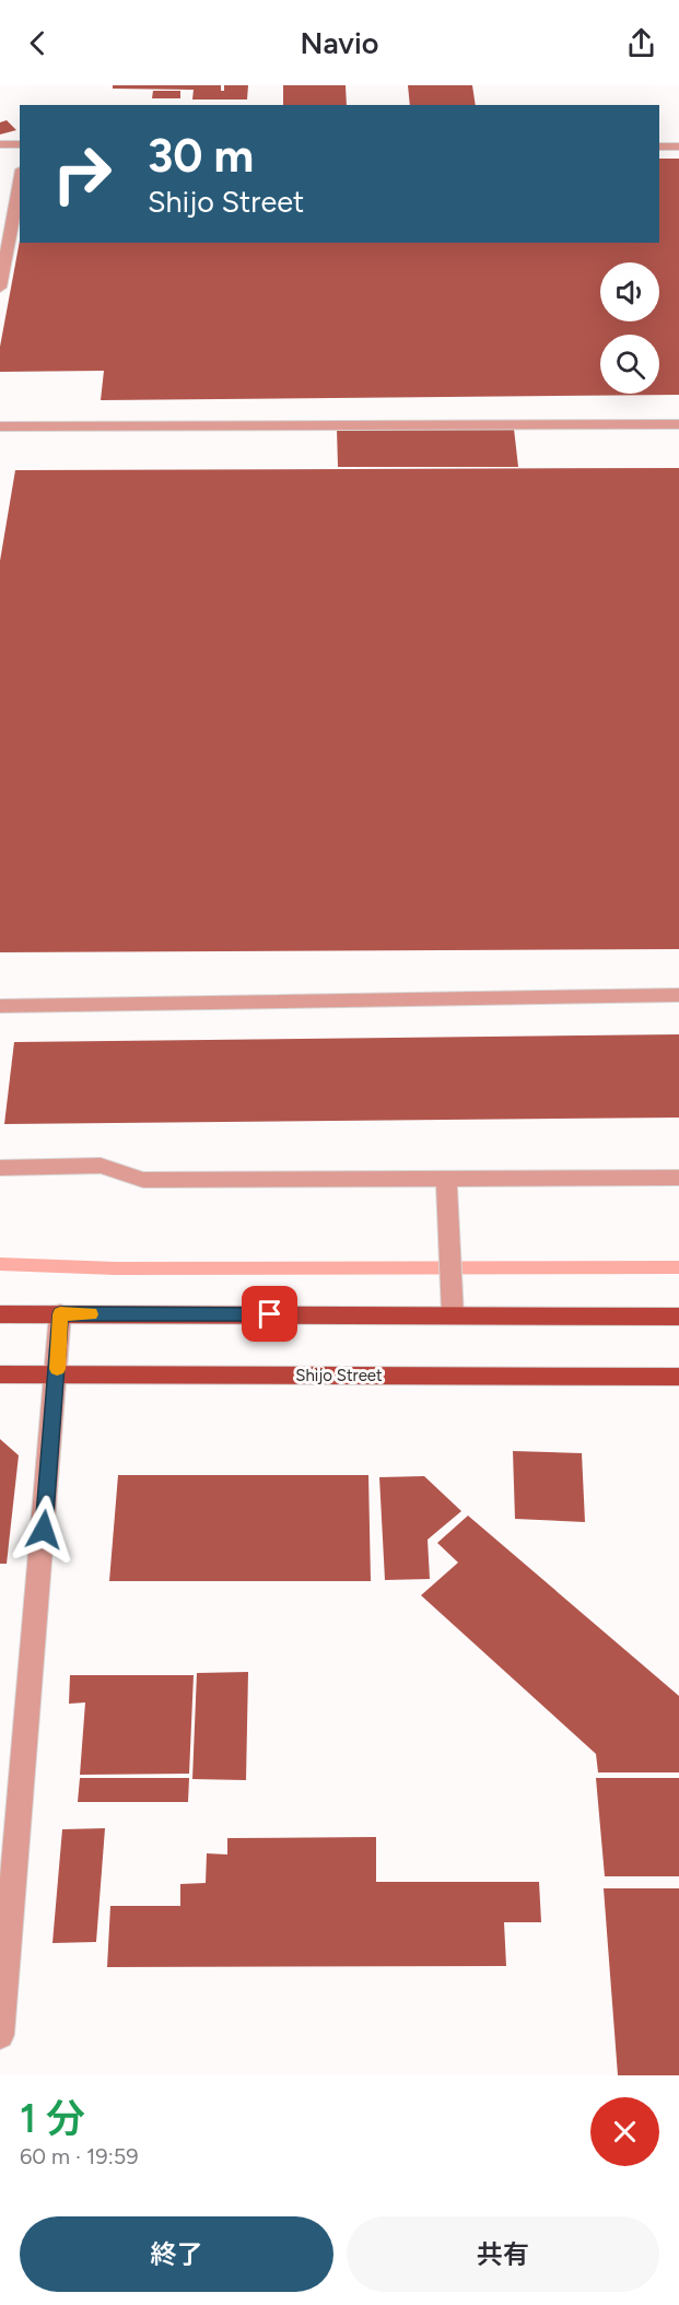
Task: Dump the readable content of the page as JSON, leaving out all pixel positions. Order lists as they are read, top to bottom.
{
  "streets": {
    "main road": ["Shijo Street"]
  },
  "page": {
    "header": "Navio",
    "turn": ["30 m", "Shijo Street"],
    "heading": ["1 分", "60 m · 19:59"],
    "buttons": ["終了", "共有"]
  }
}
